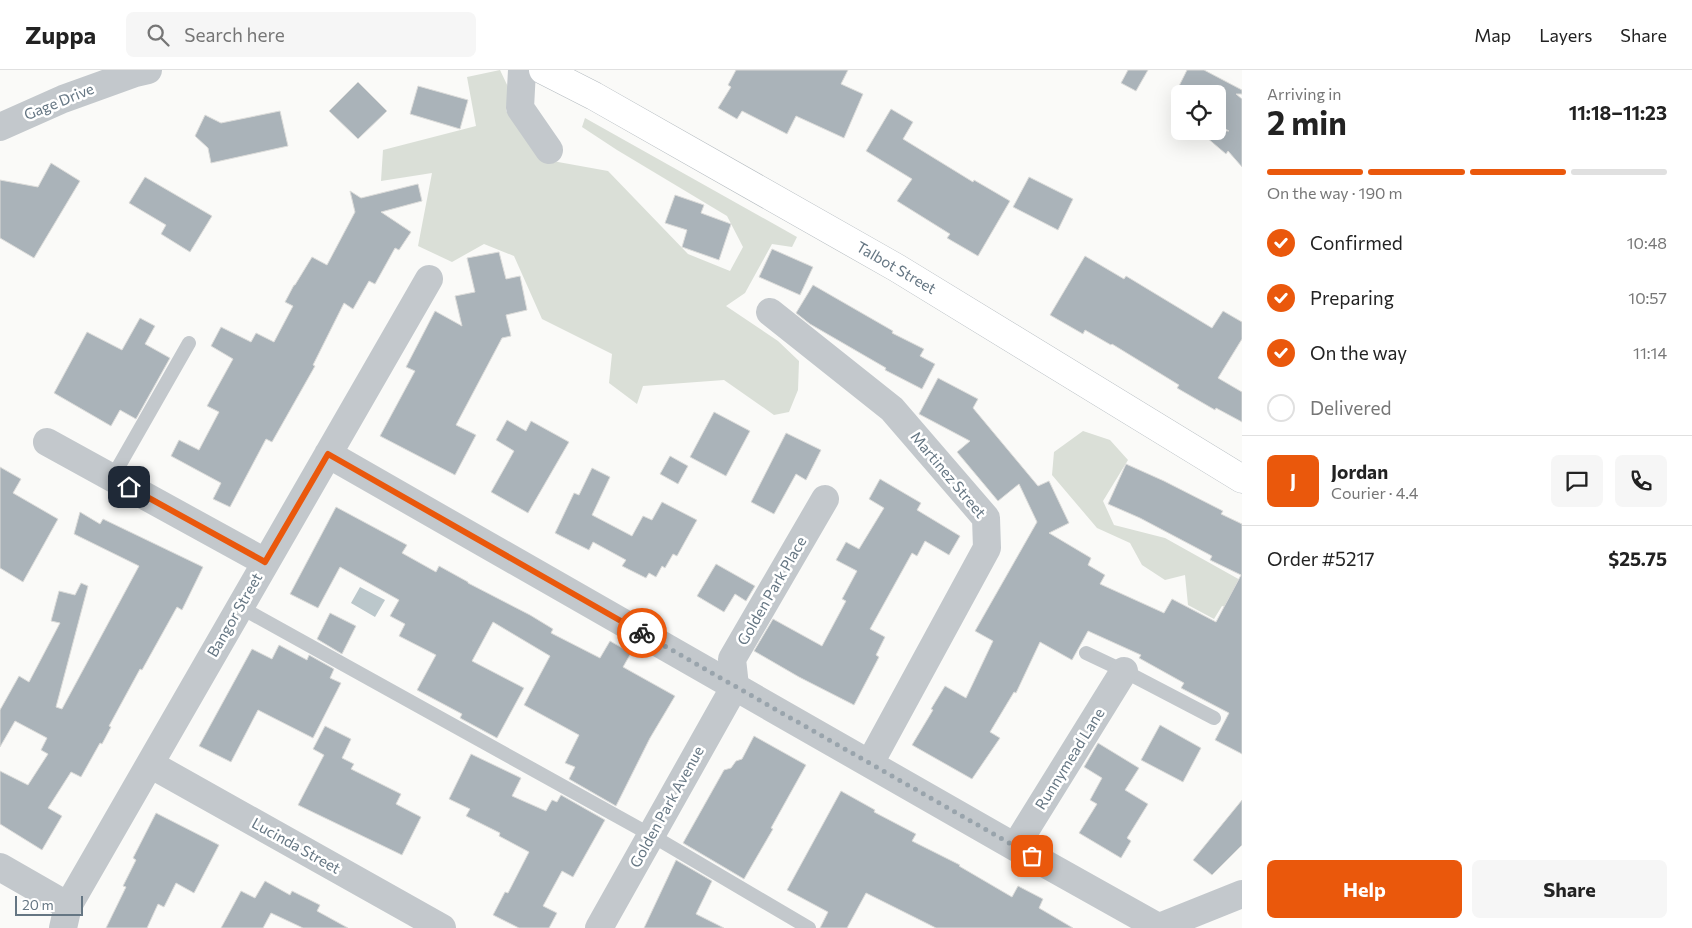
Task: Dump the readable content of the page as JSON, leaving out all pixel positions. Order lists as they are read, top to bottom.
{
  "streets": {
    "main road": ["Talbot Street"],
    "street": [
      "Gage Drive",
      "Martinez Street",
      "Golden Park Place",
      "Bangor Street",
      "Runnymead Lane",
      "Golden Park Avenue",
      "Lucinda Street"
    ]
  },
  "crossings": [
    ["Golden Park Place", "Golden Park Avenue"],
    ["Bangor Street", "Lucinda Street"]
  ],
  "scale_bar": "20 m",
  "page": {
    "header": "Zuppa",
    "search": "Search here",
    "nav": ["Map", "Layers", "Share"],
    "heading": ["2 min", "Arriving in", "11:18–11:23"],
    "panel": [
      "Jordan",
      "Courier · 4.4",
      "Order #5217",
      "$25.75"
    ],
    "bar": "On the way · 190 m",
    "list": [
      ["Confirmed", "10:48"],
      ["Preparing", "10:57"],
      ["On the way", "11:14"],
      "Delivered"
    ],
    "round": "J",
    "buttons": ["Help", "Share"],
    "scale": "20 m"
  }
}
